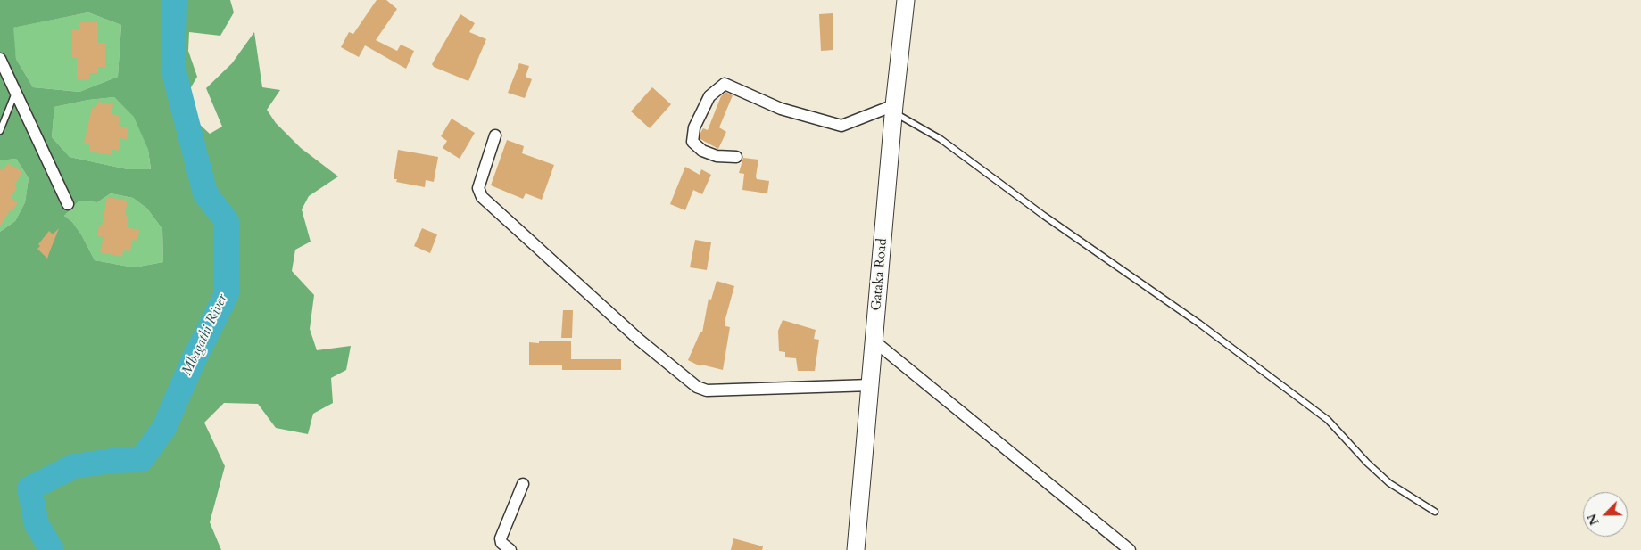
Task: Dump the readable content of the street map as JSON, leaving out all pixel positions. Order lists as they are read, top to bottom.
{
  "streets": {
    "street": ["Gataka Road"]
  },
  "water": ["Mbagathi River"],
  "north": "bottom left"
}
